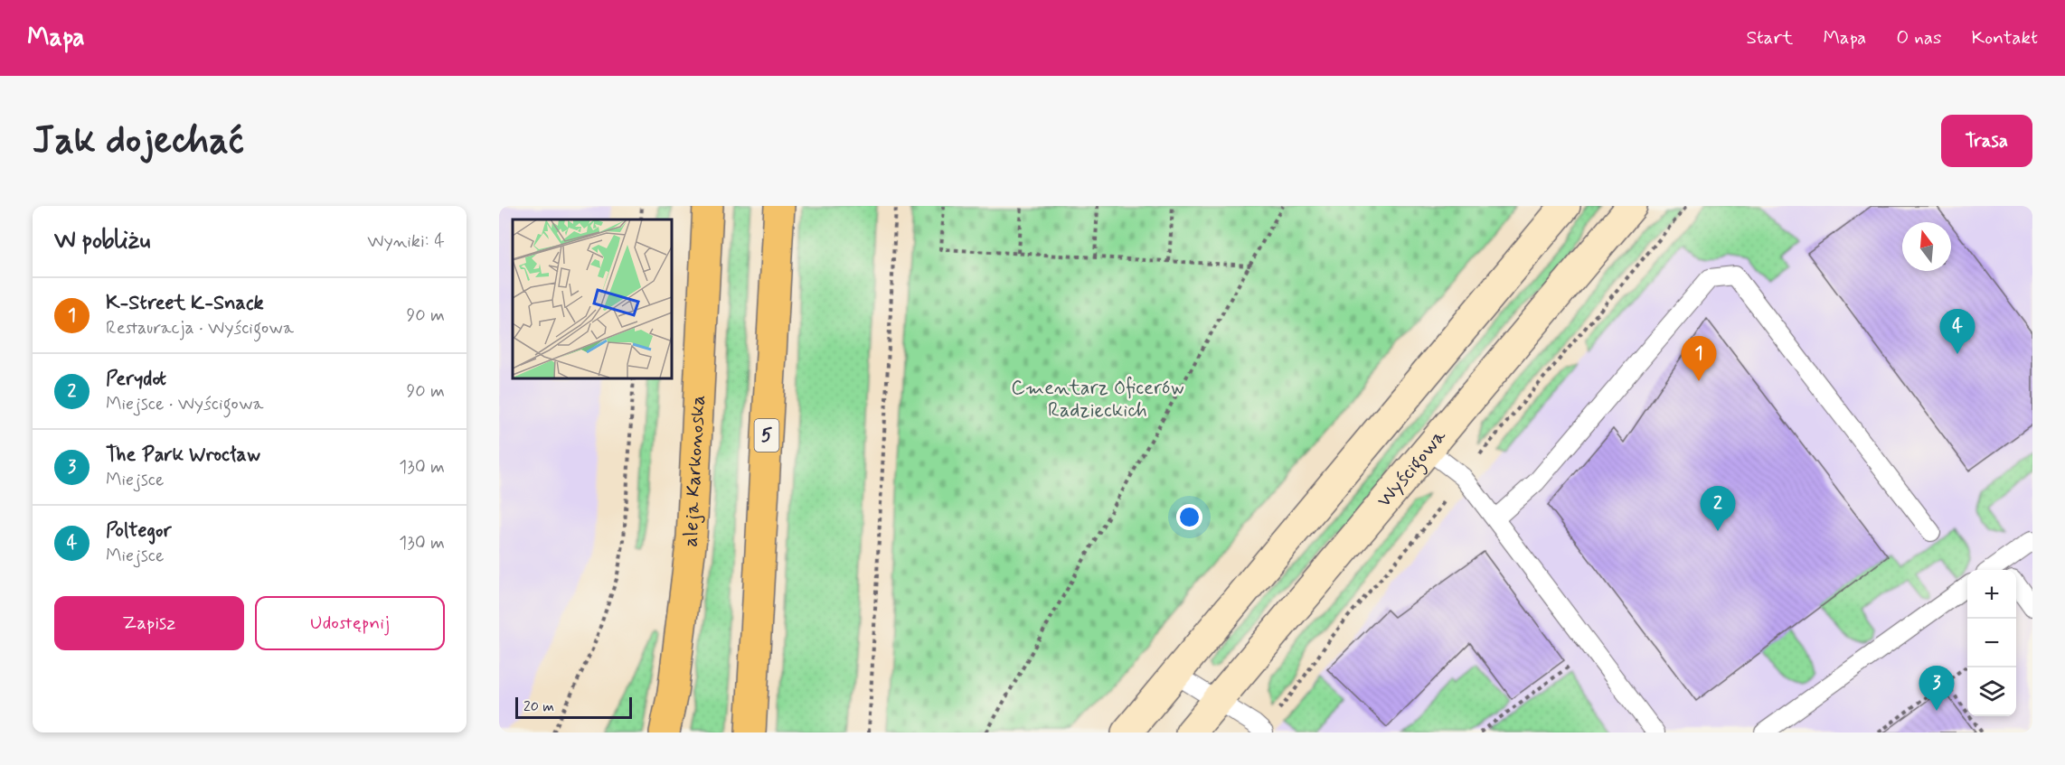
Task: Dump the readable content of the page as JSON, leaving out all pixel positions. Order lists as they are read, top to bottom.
{
  "streets": {
    "main road": ["5", "Wyścigowa", "aleja Karkonoska"]
  },
  "parks": ["Cmentarz Oficerów Radzieckich"],
  "scale_bar": "20 m",
  "north": "top",
  "page": {
    "header": "Mapa",
    "nav": [
      "Start",
      "Mapa",
      "O nas",
      "Kontakt"
    ],
    "buttons": [
      "Trasa",
      ["Zapisz", "Udostępnij"]
    ],
    "title": "Jak dojechać",
    "heading": ["W pobliżu", "Wyniki: 4"],
    "list": [
      {
        "mark": "1",
        "name": "K-Street K-Snack",
        "note": "Restauracja · Wyścigowa",
        "value": "90 m"
      },
      {
        "mark": "2",
        "name": "Perydot",
        "note": "Miejsce · Wyścigowa",
        "value": "90 m"
      },
      {
        "mark": "3",
        "name": "The Park Wrocław",
        "note": "Miejsce",
        "value": "130 m"
      },
      {
        "mark": "4",
        "name": "Poltegor",
        "note": "Miejsce",
        "value": "130 m"
      }
    ],
    "pins": [
      "4",
      "1",
      "2",
      "3"
    ],
    "map_buttons": ["+", "−"],
    "scale": "20 m"
  }
}
